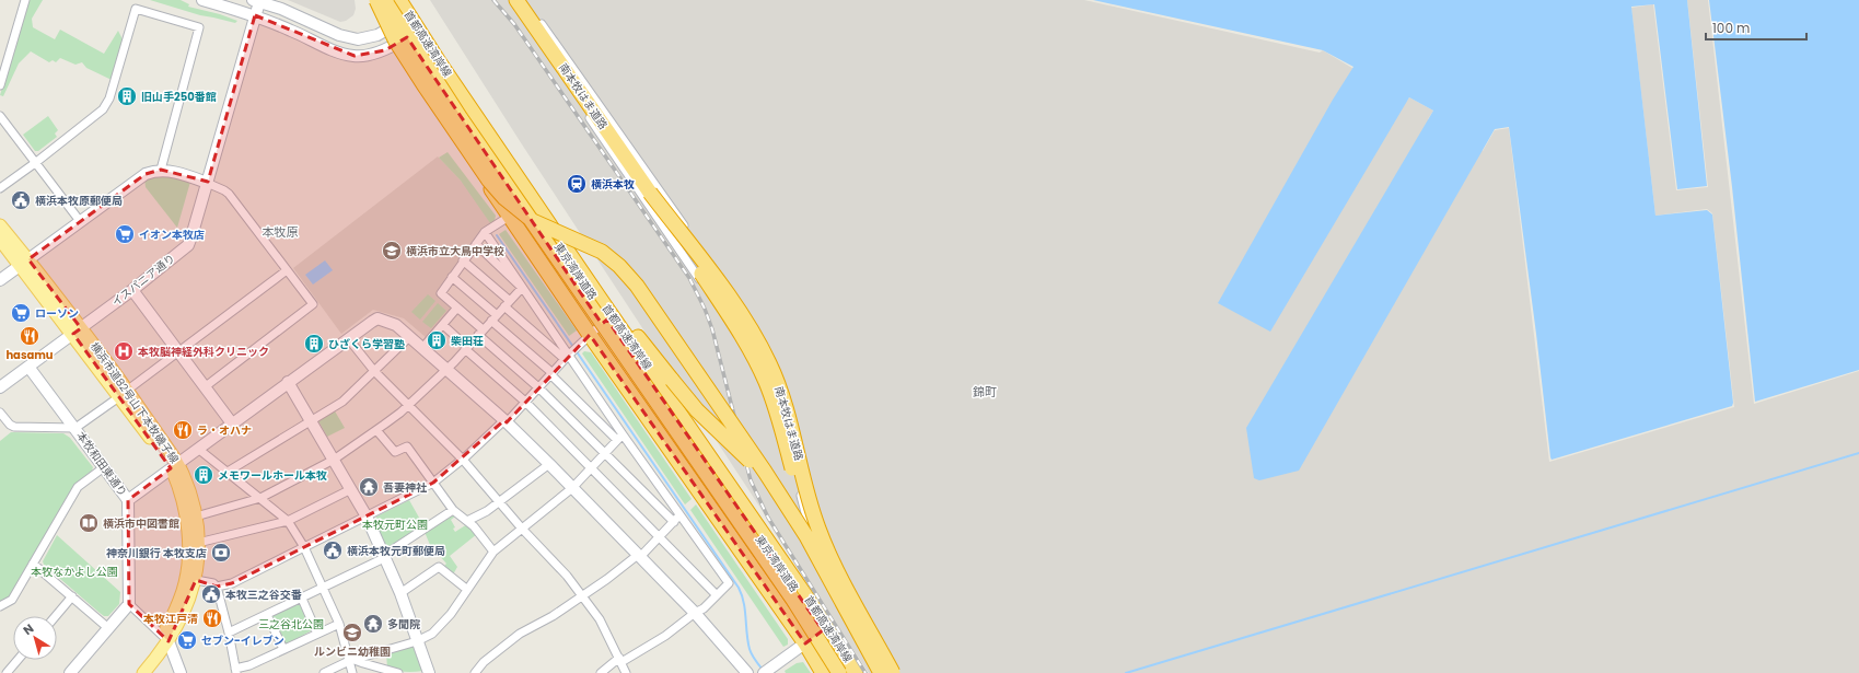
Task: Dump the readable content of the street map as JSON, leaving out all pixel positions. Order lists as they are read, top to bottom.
{
  "streets": {
    "highway": ["首都高速湾岸線", "南本牧はま道路", "東京湾岸道路"],
    "main road": ["横浜市道82号山下本牧磯子線"],
    "street": ["イスパニア通り", "本牧和田東通り"]
  },
  "crossings": [
    ["イスパニア通り", "横浜市道82号山下本牧磯子線"],
    ["イスパニア通り", "本牧和田東通り"]
  ],
  "districts": ["本牧原", "錦町"],
  "parks": ["本牧元町公園", "本牧なかよし公園", "三之谷北公園"],
  "places": {
    "building": [
      "旧山手250番館",
      "柴田荘",
      "ひざくら学習塾",
      "メモワールホール本牧"
    ],
    "station": ["横浜本牧"],
    "public building": ["横浜本牧原郵便局", "横浜本牧元町郵便局", "本牧三之谷交番"],
    "supermarket": ["イオン本牧店", "ローソン", "セブン-イレブン"],
    "school or university": ["横浜市立大鳥中学校", "ルンビニ幼稚園"],
    "restaurant": ["hasamu", "ラ・オハナ", "本牧江戸清"],
    "hospital": ["本牧脳神経外科クリニック"],
    "temple": ["吾妻神社", "多聞院"],
    "library": ["横浜市中図書館"],
    "bank": ["神奈川銀行 本牧支店"]
  },
  "scale_bar": "100 m",
  "north": "top left"
}
